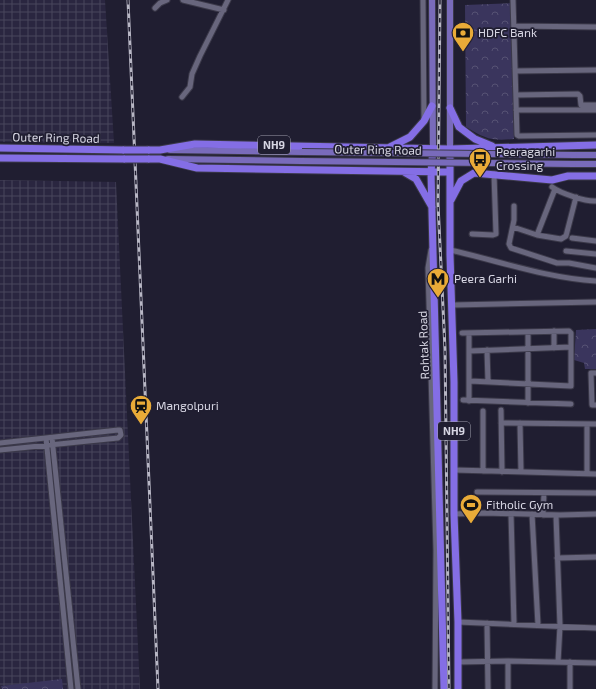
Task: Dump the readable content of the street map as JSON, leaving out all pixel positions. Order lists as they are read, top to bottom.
{
  "streets": {
    "highway": ["Outer Ring Road", "NH9", "Rohtak Road"]
  },
  "crossings": [
    ["Outer Ring Road", "NH9"],
    ["Outer Ring Road", "Rohtak Road"]
  ],
  "places": {
    "bank": ["HDFC Bank"],
    "bus stop": ["Peeragarhi Crossing"],
    "metro station": ["Peera Garhi"],
    "station": ["Mangolpuri"],
    "sports": ["Fitholic Gym"]
  }
}
